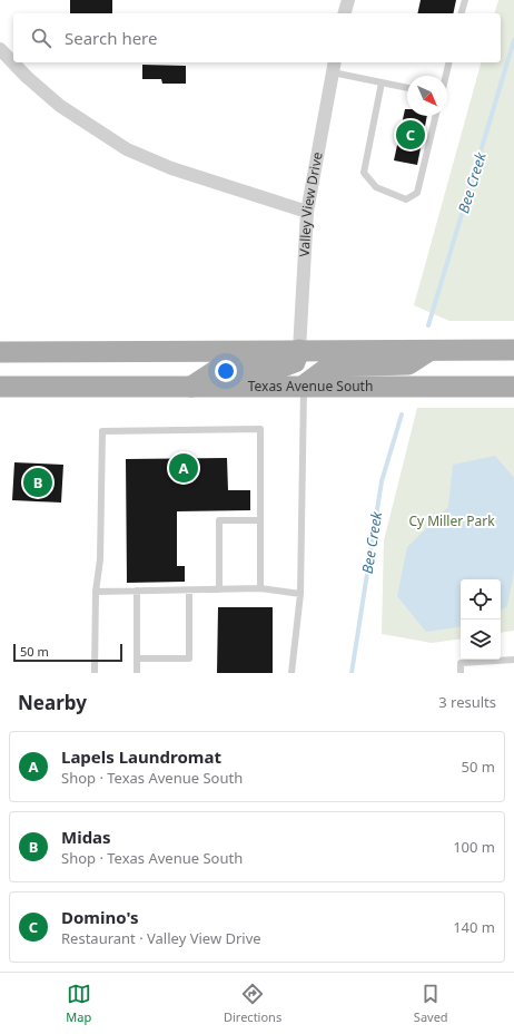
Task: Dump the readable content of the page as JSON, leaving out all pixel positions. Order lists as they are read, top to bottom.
{
  "streets": {
    "main road": ["Texas Avenue South"],
    "street": ["Valley View Drive"]
  },
  "water": ["Bee Creek"],
  "parks": ["Cy Miller Park"],
  "scale_bar": "50 m",
  "north": "bottom right",
  "page": {
    "search": "Search here",
    "pins": ["C", "A", "B"],
    "scale": "50 m",
    "heading": ["Nearby", "3 results"],
    "list": [
      {
        "mark": "A",
        "name": "Lapels Laundromat",
        "note": "Shop · Texas Avenue South",
        "value": "50 m"
      },
      {
        "mark": "B",
        "name": "Midas",
        "note": "Shop · Texas Avenue South",
        "value": "100 m"
      },
      {
        "mark": "C",
        "name": "Domino's",
        "note": "Restaurant · Valley View Drive",
        "value": "140 m"
      }
    ],
    "nav": ["Map", "Directions", "Saved"]
  }
}
